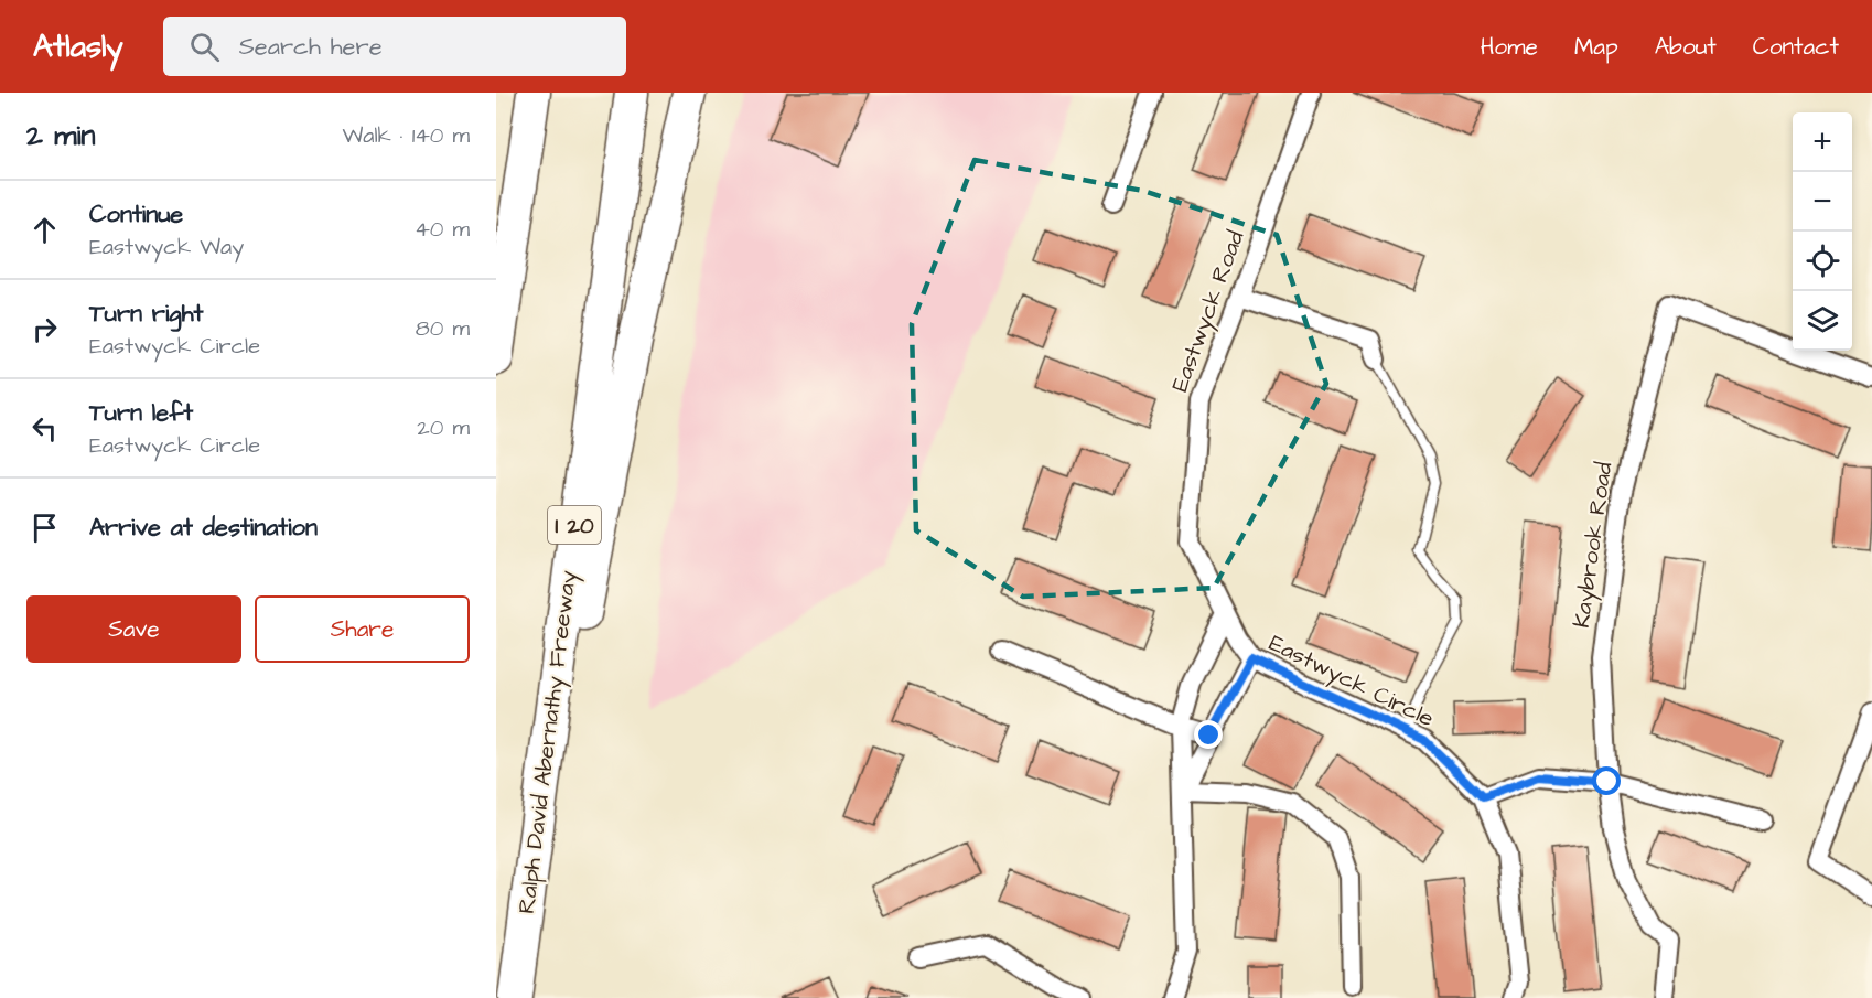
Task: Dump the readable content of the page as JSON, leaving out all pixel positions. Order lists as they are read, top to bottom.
{
  "streets": {
    "highway": ["I 20", "Ralph David Abernathy Freeway"],
    "street": ["Eastwyck Road", "Kaybrook Road", "Eastwyck Circle"]
  },
  "crossings": [
    ["Eastwyck Road", "Eastwyck Circle"]
  ],
  "page": {
    "header": "Atlasly",
    "search": "Search here",
    "nav": [
      "Home",
      "Map",
      "About",
      "Contact"
    ],
    "heading": ["2 min", "Walk · 140 m"],
    "map_buttons": ["+", "−"],
    "list": [
      ["Continue", "Eastwyck Way", "40 m"],
      ["Turn right", "Eastwyck Circle", "80 m"],
      ["Turn left", "Eastwyck Circle", "20 m"],
      "Arrive at destination"
    ],
    "buttons": ["Save", "Share"]
  }
}
